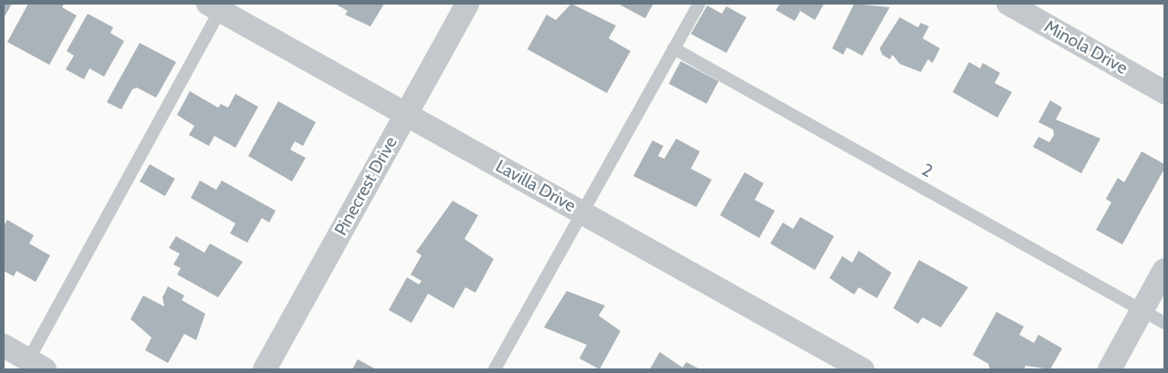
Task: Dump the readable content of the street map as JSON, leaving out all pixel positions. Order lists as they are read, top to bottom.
{
  "streets": {
    "street": ["Minola Drive", "Pinecrest Drive", "Lavilla Drive"],
    "lane": ["2"]
  },
  "crossings": [
    ["Pinecrest Drive", "Lavilla Drive"]
  ]
}
